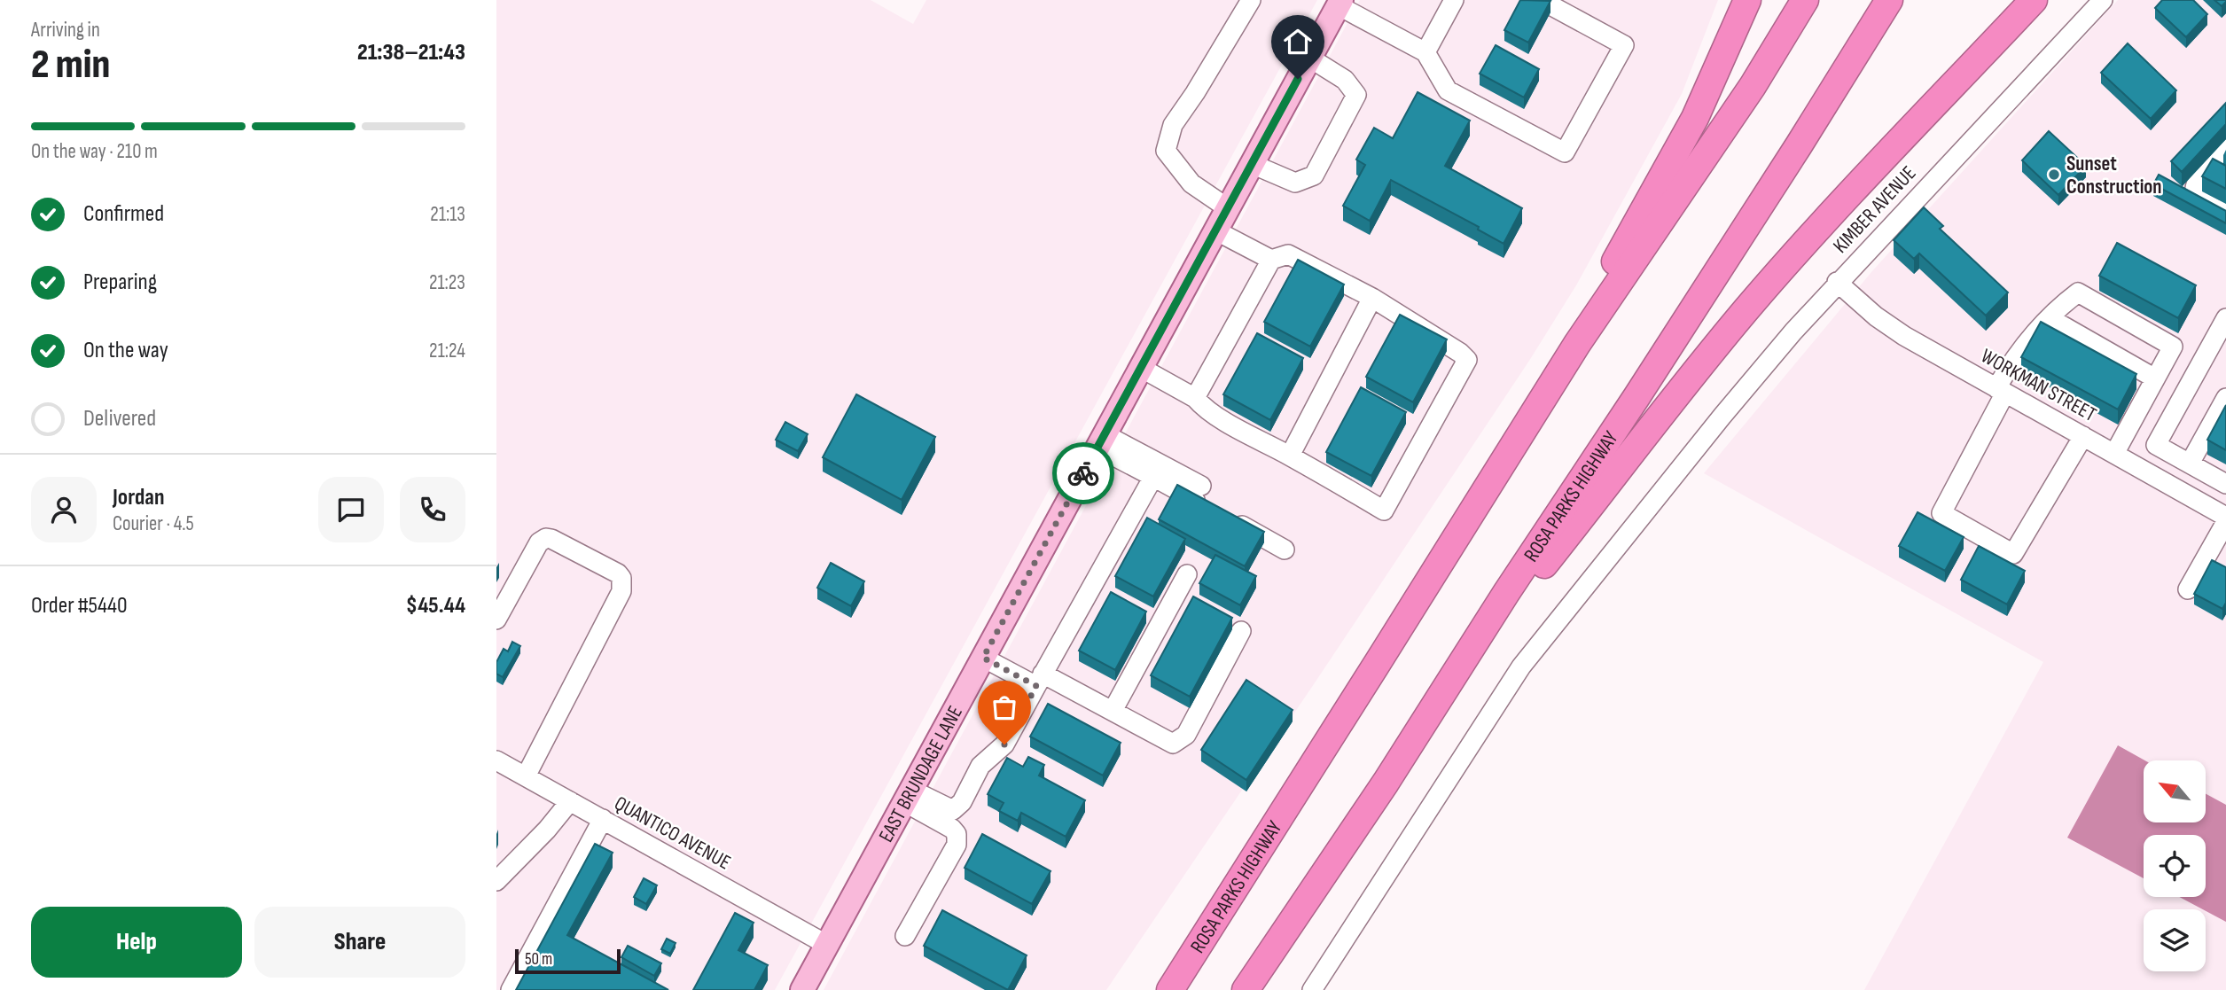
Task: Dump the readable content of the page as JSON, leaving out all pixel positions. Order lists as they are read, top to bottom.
{
  "streets": {
    "highway": ["ROSA PARKS HIGHWAY"],
    "main road": ["EAST BRUNDAGE LANE"],
    "street": ["KIMBER AVENUE", "WORKMAN STREET", "QUANTICO AVENUE"]
  },
  "crossings": [
    ["KIMBER AVENUE", "WORKMAN STREET"],
    ["EAST BRUNDAGE LANE", "QUANTICO AVENUE"]
  ],
  "places": ["Sunset Construction"],
  "scale_bar": "50 m",
  "north": "top left",
  "page": {
    "heading": ["2 min", "Arriving in", "21:38–21:43"],
    "panel": [
      "Jordan",
      "Courier · 4.5",
      "Order #5440",
      "$45.44"
    ],
    "bar": "On the way · 210 m",
    "list": [
      ["Confirmed", "21:13"],
      ["Preparing", "21:23"],
      ["On the way", "21:24"],
      "Delivered"
    ],
    "buttons": ["Help", "Share"],
    "scale": "50 m"
  }
}
